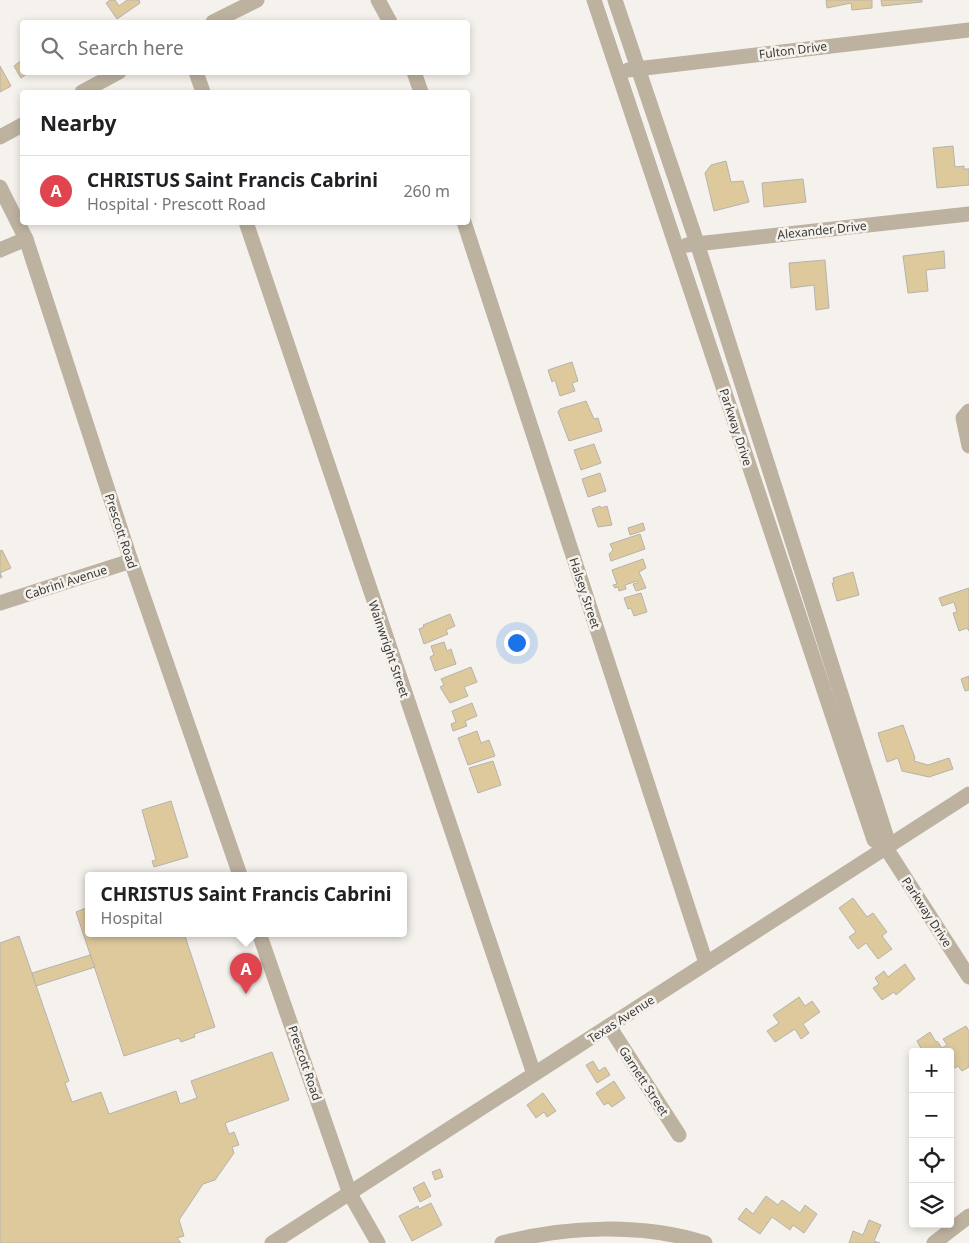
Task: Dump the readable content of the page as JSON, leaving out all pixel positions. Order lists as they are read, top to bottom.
{
  "streets": {
    "street": [
      "Fulton Drive",
      "Alexander Drive",
      "Parkway Drive",
      "Prescott Road",
      "Cabrini Avenue",
      "Halsey Street",
      "Wainwright Street",
      "Texas Avenue",
      "Garnett Street"
    ]
  },
  "crossings": [
    ["Fulton Drive", "Parkway Drive"],
    ["Alexander Drive", "Parkway Drive"],
    ["Parkway Drive", "Texas Avenue"],
    ["Prescott Road", "Cabrini Avenue"],
    ["Prescott Road", "Texas Avenue"],
    ["Halsey Street", "Texas Avenue"],
    ["Wainwright Street", "Texas Avenue"],
    ["Texas Avenue", "Garnett Street"]
  ],
  "page": {
    "search": "Search here",
    "heading": "Nearby",
    "list": [
      {
        "mark": "A",
        "name": "CHRISTUS Saint Francis Cabrini",
        "note": "Hospital · Prescott Road",
        "value": "260 m"
      }
    ],
    "popup": ["CHRISTUS Saint Francis Cabrini", "Hospital"],
    "pins": "A",
    "map_buttons": ["+", "−"]
  }
}
